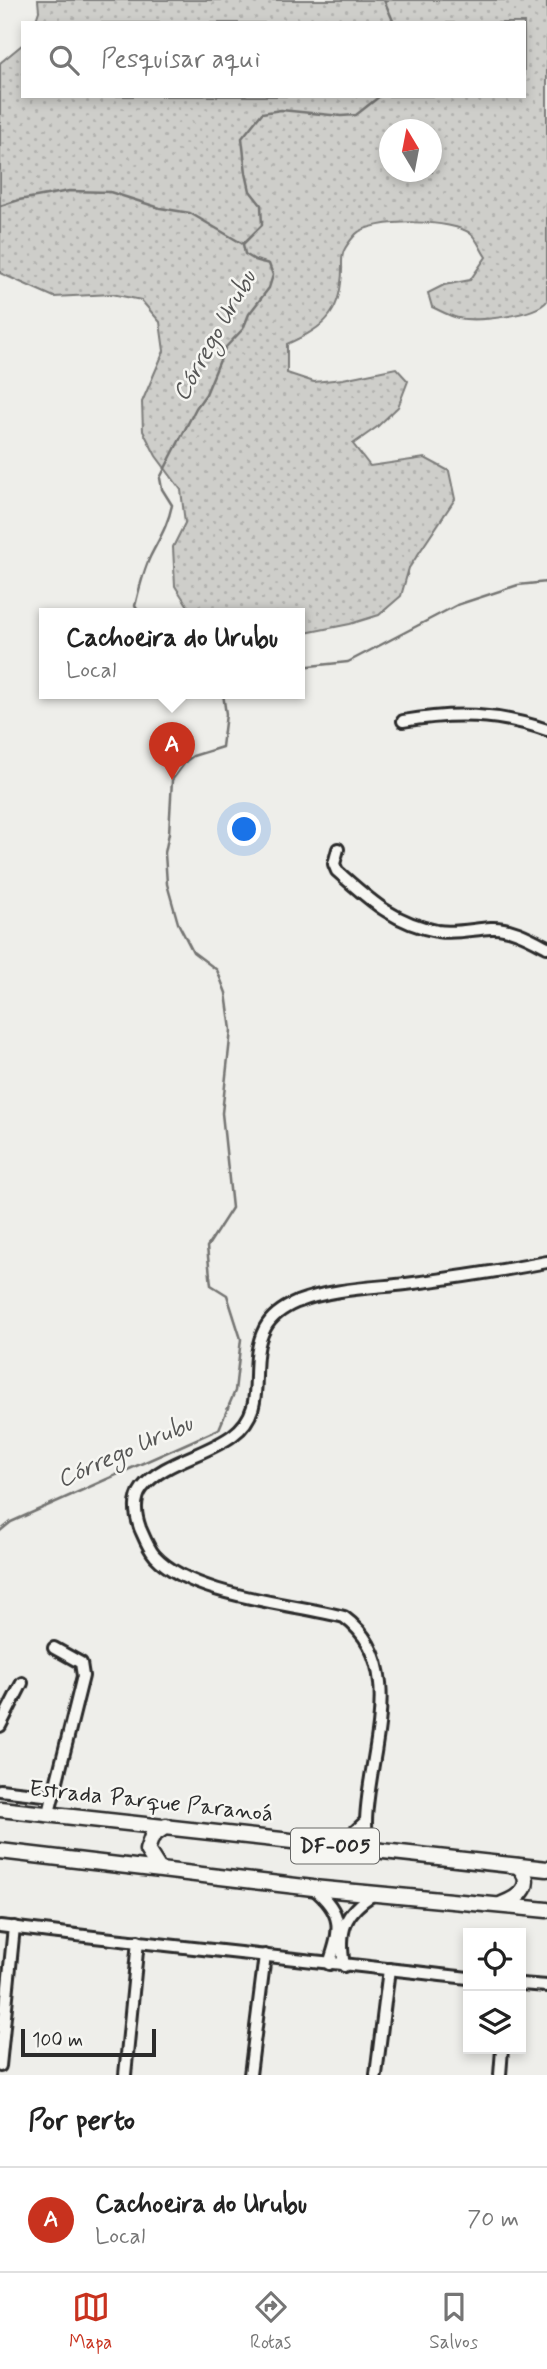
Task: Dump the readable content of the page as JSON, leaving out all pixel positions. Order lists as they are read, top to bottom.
{
  "streets": {
    "main road": ["Estrada Parque Paranoá", "DF-005"]
  },
  "water": ["Córrego Urubu"],
  "scale_bar": "100 m",
  "north": "top",
  "page": {
    "search": "Pesquisar aqui",
    "popup": ["Cachoeira do Urubu", "Local"],
    "pins": "A",
    "scale": "100 m",
    "heading": "Por perto",
    "list": [
      {
        "mark": "A",
        "name": "Cachoeira do Urubu",
        "note": "Local",
        "value": "70 m"
      }
    ],
    "nav": ["Mapa", "Rotas", "Salvos"]
  }
}
